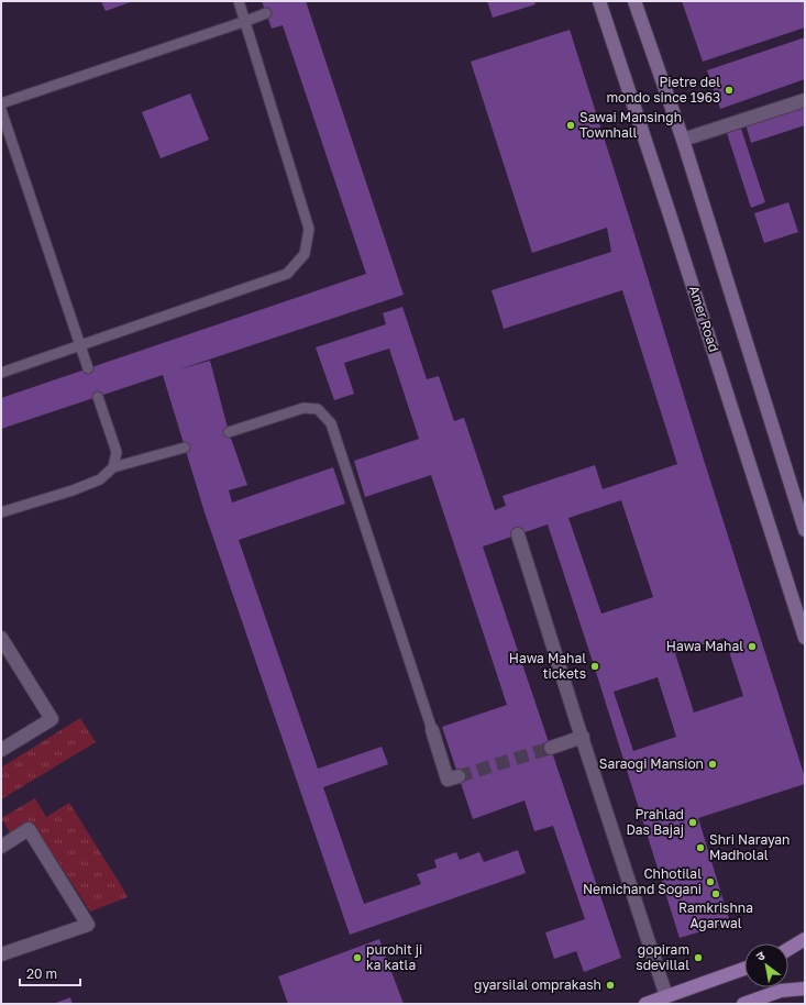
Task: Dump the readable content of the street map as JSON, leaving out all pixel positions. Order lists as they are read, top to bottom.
{
  "streets": {
    "main road": ["Amer Road"]
  },
  "places": [
    "Pietre del mondo since 1963",
    "Sawai Mansingh Townhall",
    "Hawa Mahal",
    "Hawa Mahal tickets",
    "Saraogi Mansion",
    "Prahlad Das Bajaj",
    "Shri Narayan Madholal",
    "Chhotilal Nemichand Sogani",
    "Ramkrishna Agarwal",
    "purohit ji ka katla",
    "gopiram sdevillal",
    "gyarsilal omprakash"
  ],
  "scale_bar": "20 m",
  "north": "top left"
}
